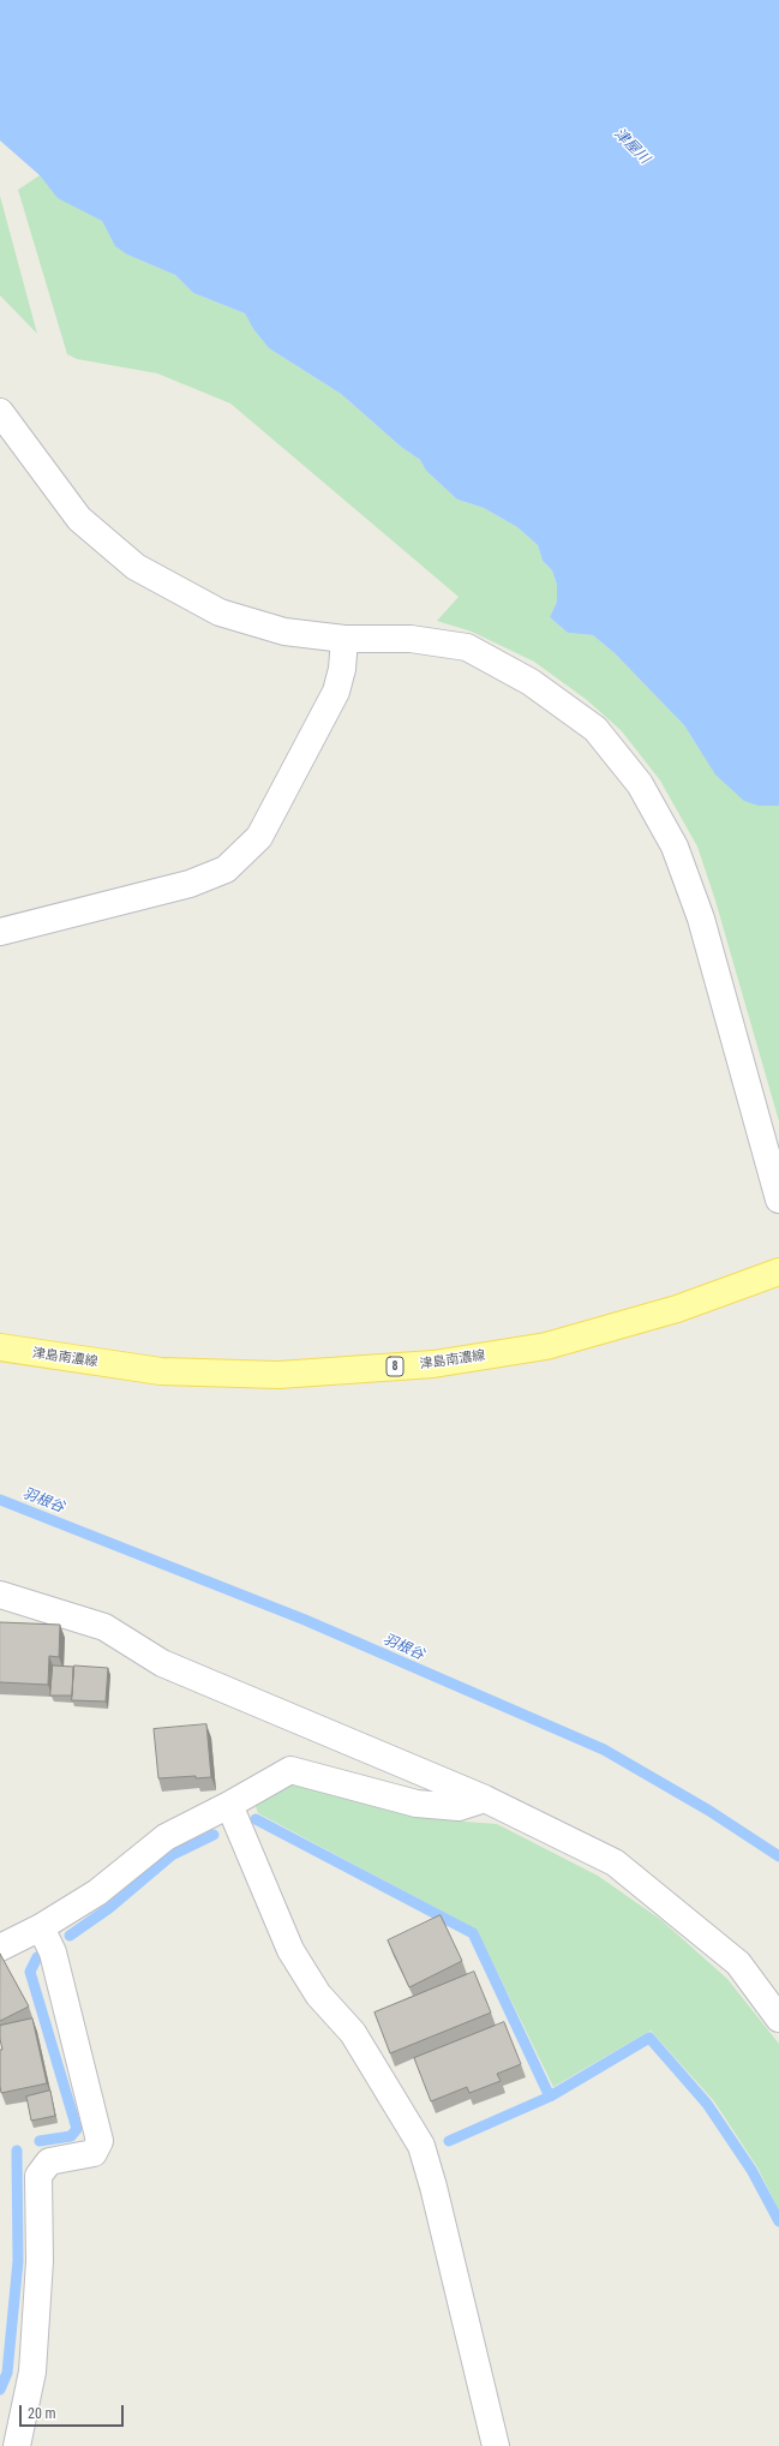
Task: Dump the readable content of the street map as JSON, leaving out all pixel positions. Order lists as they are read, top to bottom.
{
  "streets": {
    "main road": ["津島南濃線", "8"]
  },
  "water": ["津屋川", "羽根谷"],
  "scale_bar": "20 m"
}
